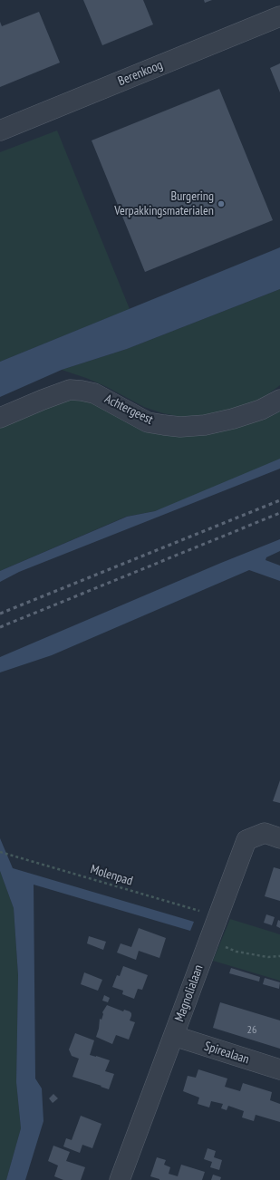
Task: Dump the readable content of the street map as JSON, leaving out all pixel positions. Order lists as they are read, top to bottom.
{
  "streets": {
    "street": [
      "Berenkoog",
      "Achtergeest",
      "Magnolialaan",
      "Spirealaan"
    ],
    "path": ["Molenpad"]
  },
  "crossings": [
    ["Molenpad", "Magnolialaan"],
    ["Magnolialaan", "Spirealaan"]
  ],
  "places": ["Burgering Verpakkingsmaterialen"],
  "house_numbers": ["26"]
}
